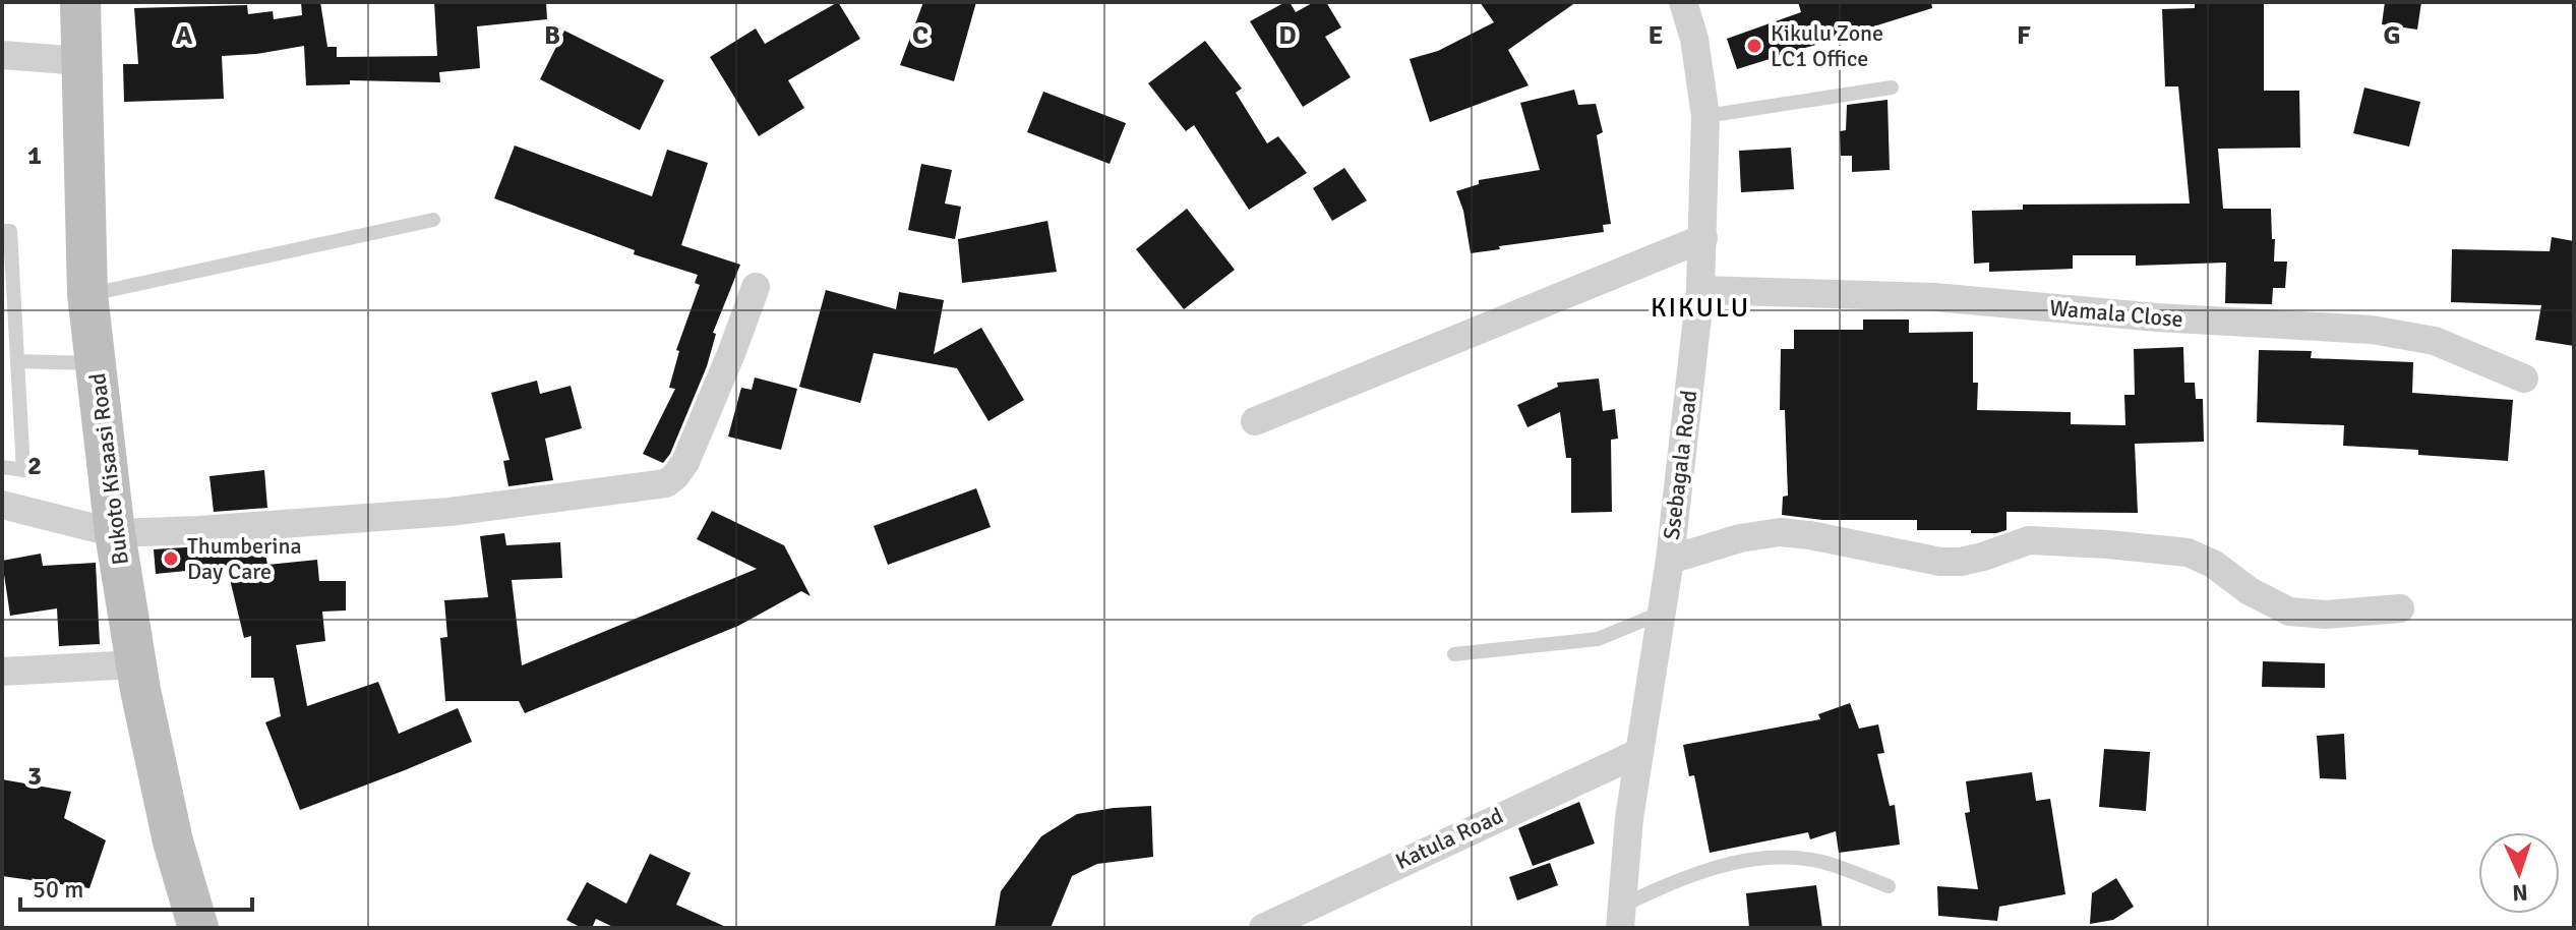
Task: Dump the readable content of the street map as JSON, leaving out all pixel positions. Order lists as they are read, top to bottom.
{
  "streets": {
    "main road": ["Bukoto Kisaasi Road"],
    "street": ["Wamala Close", "Ssebagala Road", "Katula Road"]
  },
  "crossings": [
    ["Wamala Close", "Ssebagala Road"],
    ["Ssebagala Road", "Katula Road"]
  ],
  "districts": ["KIKULU"],
  "places": ["Kikulu Zone LC1 Office", "Thumberina Day Care"],
  "scale_bar": "50 m",
  "north": "bottom",
  "grid": {
    "columns": [
      "A",
      "B",
      "C",
      "D",
      "E",
      "F",
      "G"
    ],
    "rows": ["1", "2", "3"]
  }
}
